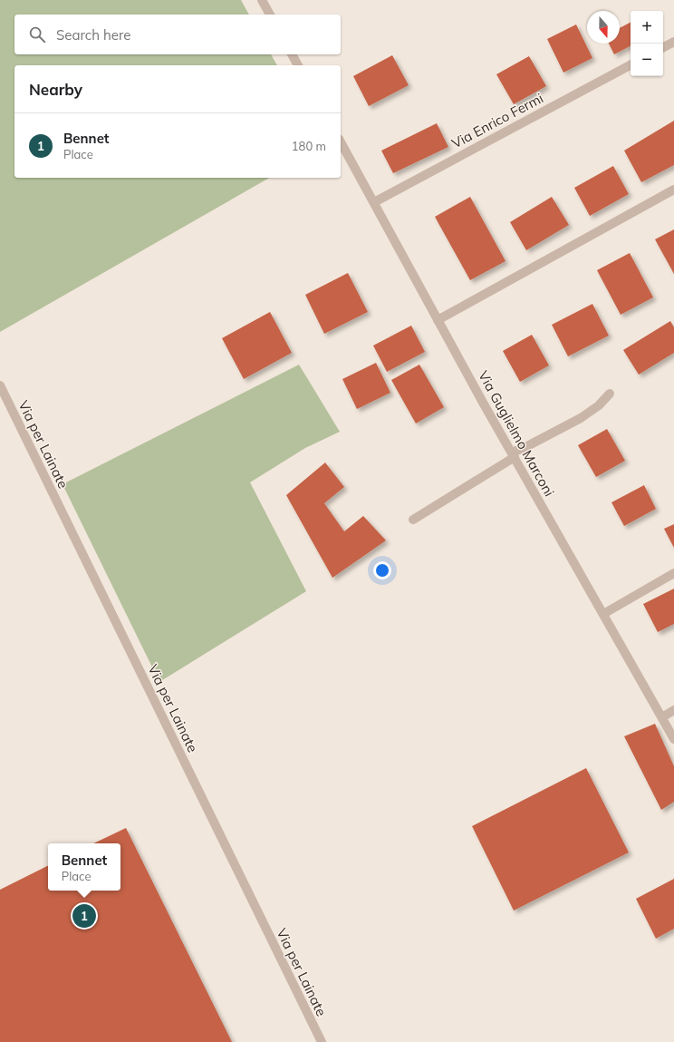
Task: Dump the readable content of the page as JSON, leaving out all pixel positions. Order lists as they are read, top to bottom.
{
  "streets": {
    "street": ["Via Enrico Fermi", "Via Guglielmo Marconi", "Via per Lainate"]
  },
  "crossings": [
    ["Via Enrico Fermi", "Via Guglielmo Marconi"]
  ],
  "north": "bottom",
  "page": {
    "map_buttons": ["+", "−"],
    "search": "Search here",
    "heading": "Nearby",
    "list": [
      {
        "mark": "1",
        "name": "Bennet",
        "note": "Place",
        "value": "180 m"
      }
    ],
    "popup": ["Bennet", "Place"],
    "pins": "1"
  }
}
